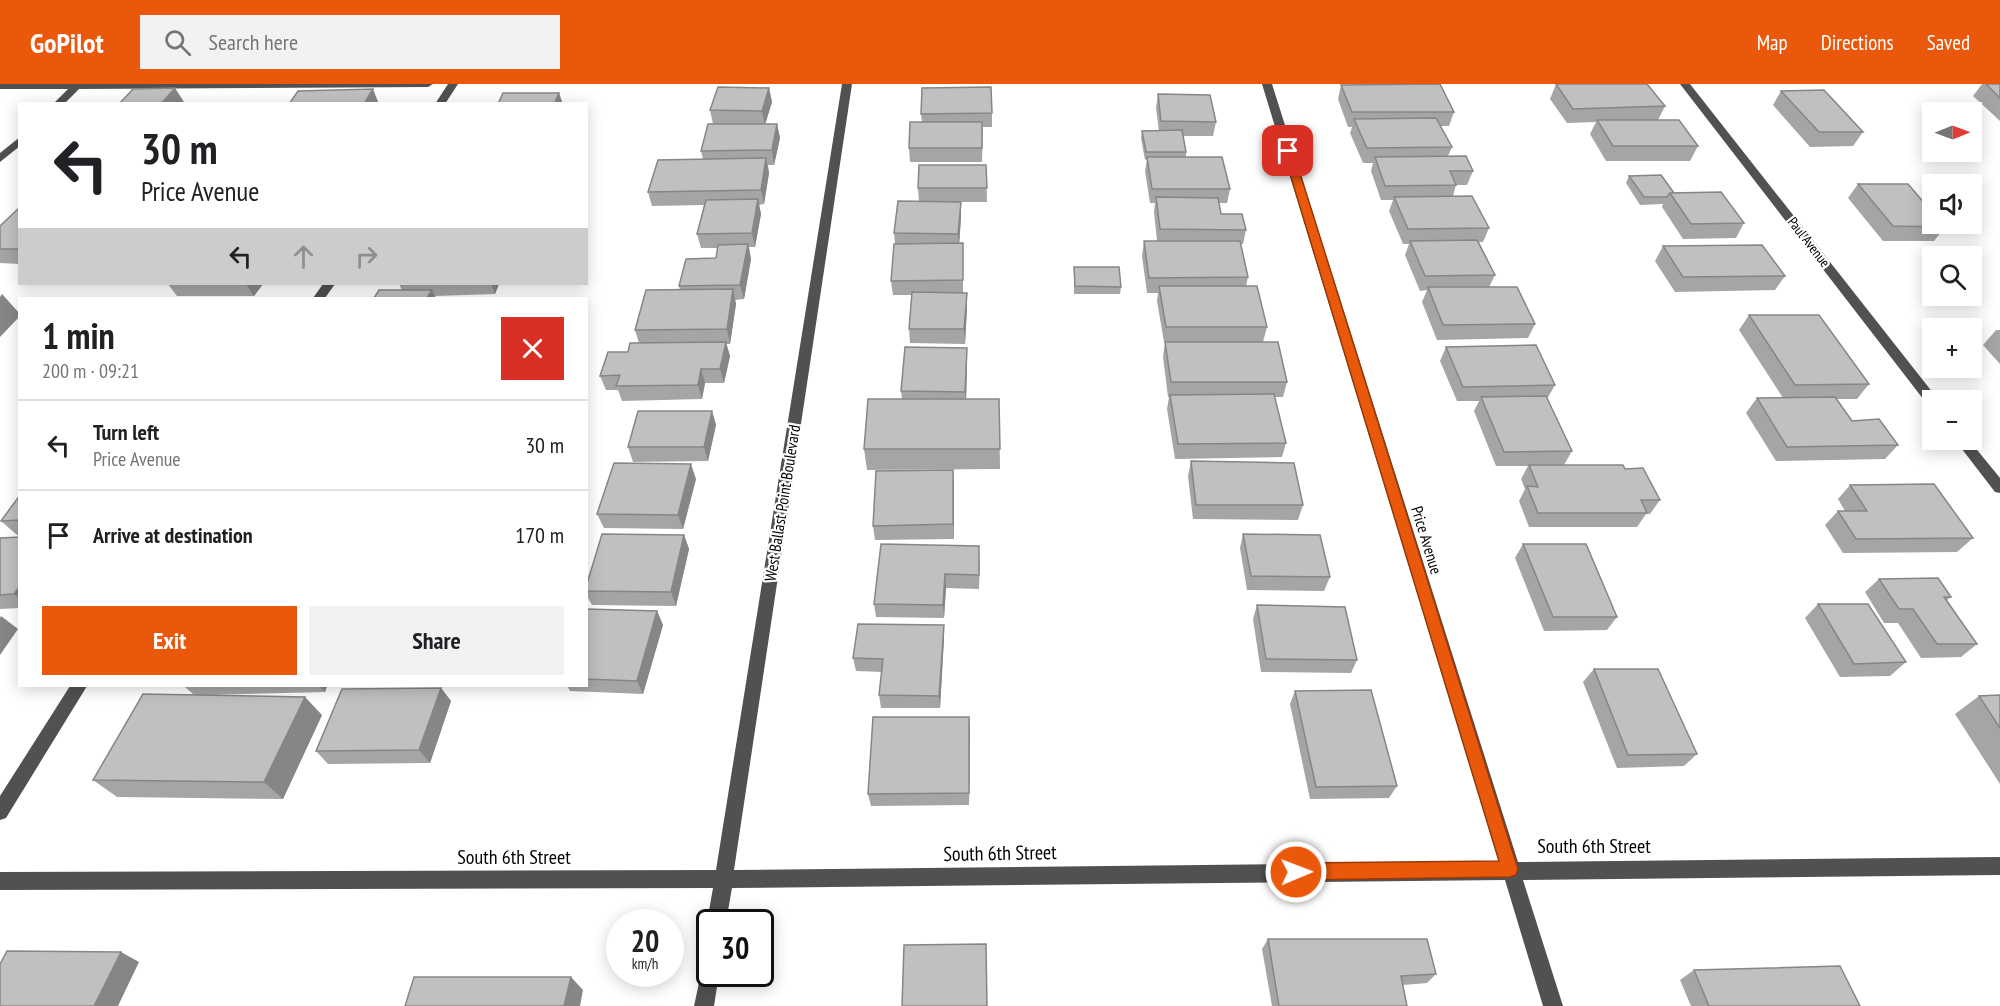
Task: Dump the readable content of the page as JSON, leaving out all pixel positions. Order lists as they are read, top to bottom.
{
  "streets": {
    "street": [
      "Paul Avenue",
      "West Ballast Point Boulevard",
      "Price Avenue",
      "South 6th Street"
    ]
  },
  "crossings": [
    ["West Ballast Point Boulevard", "South 6th Street"],
    ["Price Avenue", "South 6th Street"]
  ],
  "north": "right",
  "page": {
    "header": "GoPilot",
    "search": "Search here",
    "nav": ["Map", "Directions", "Saved"],
    "map_buttons": ["+", "−"],
    "turn": ["30 m", "Price Avenue"],
    "heading": ["1 min", "200 m · 09:21"],
    "list": [
      {
        "name": "Turn left",
        "note": "Price Avenue",
        "value": "30 m"
      },
      {
        "name": "Arrive at destination",
        "value": "170 m"
      }
    ],
    "buttons": ["Exit", "Share"],
    "speed": "20 km/h",
    "limit": "30"
  }
}
